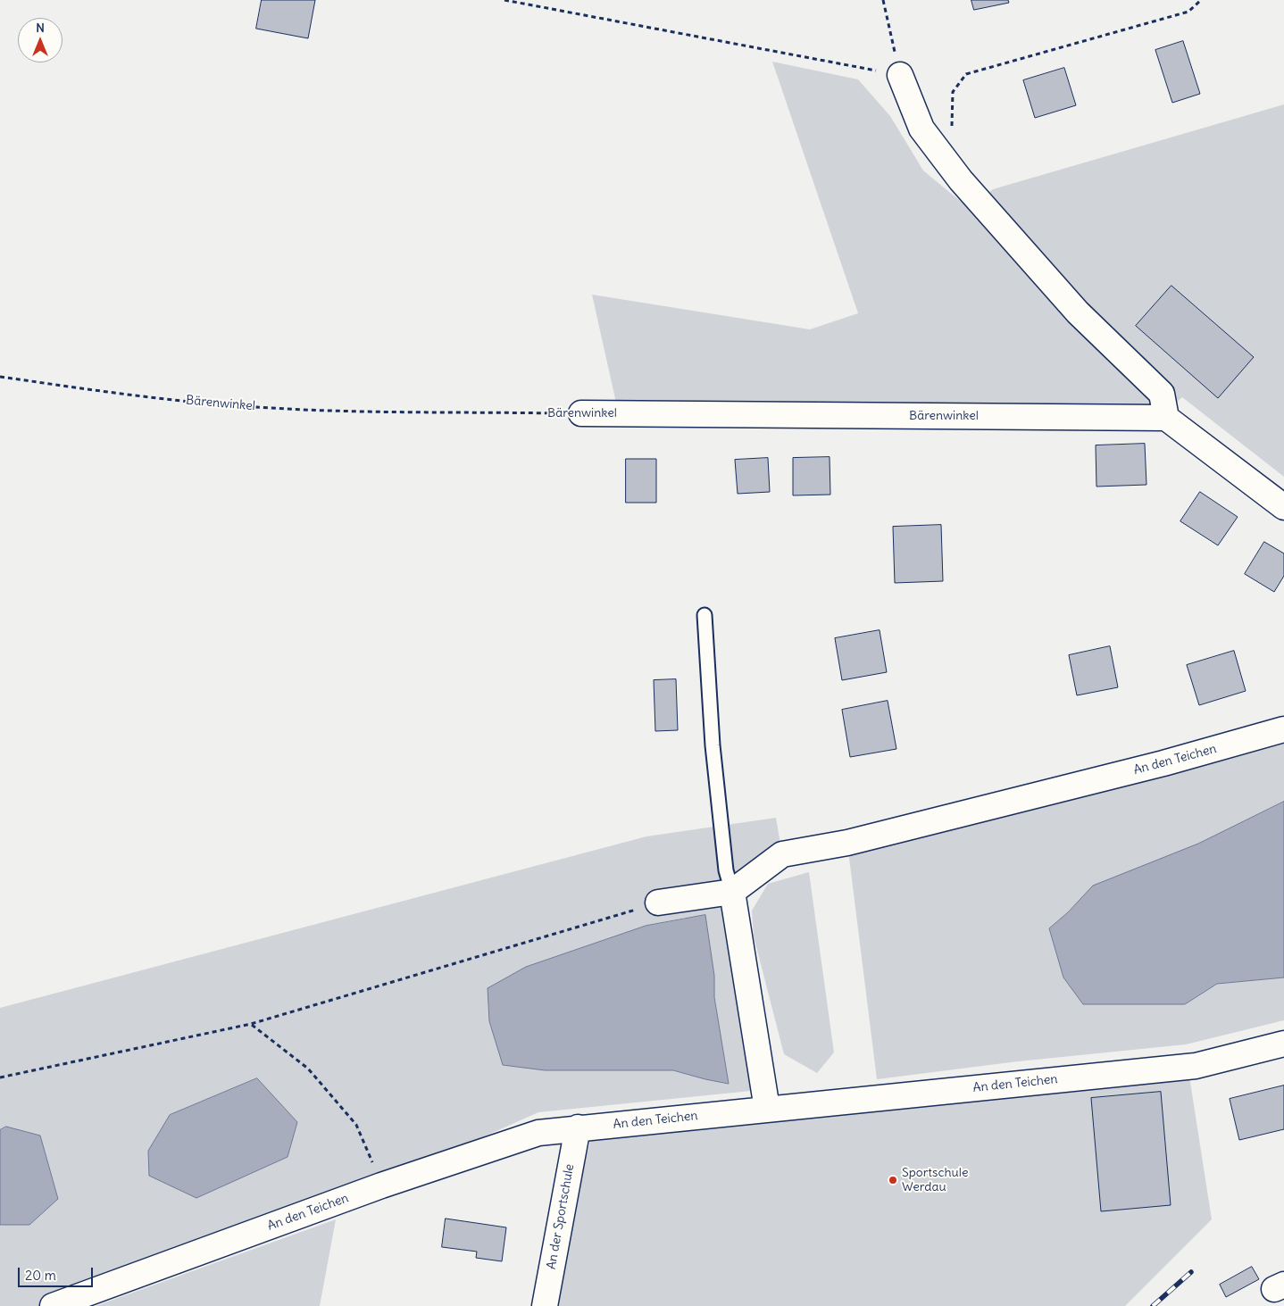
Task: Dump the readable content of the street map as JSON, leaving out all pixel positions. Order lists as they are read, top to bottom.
{
  "streets": {
    "street": ["Bärenwinkel", "An den Teichen", "An der Sportschule"]
  },
  "crossings": [
    ["An den Teichen", "An der Sportschule"]
  ],
  "places": ["Sportschule Werdau"],
  "scale_bar": "20 m",
  "north": "top"
}
